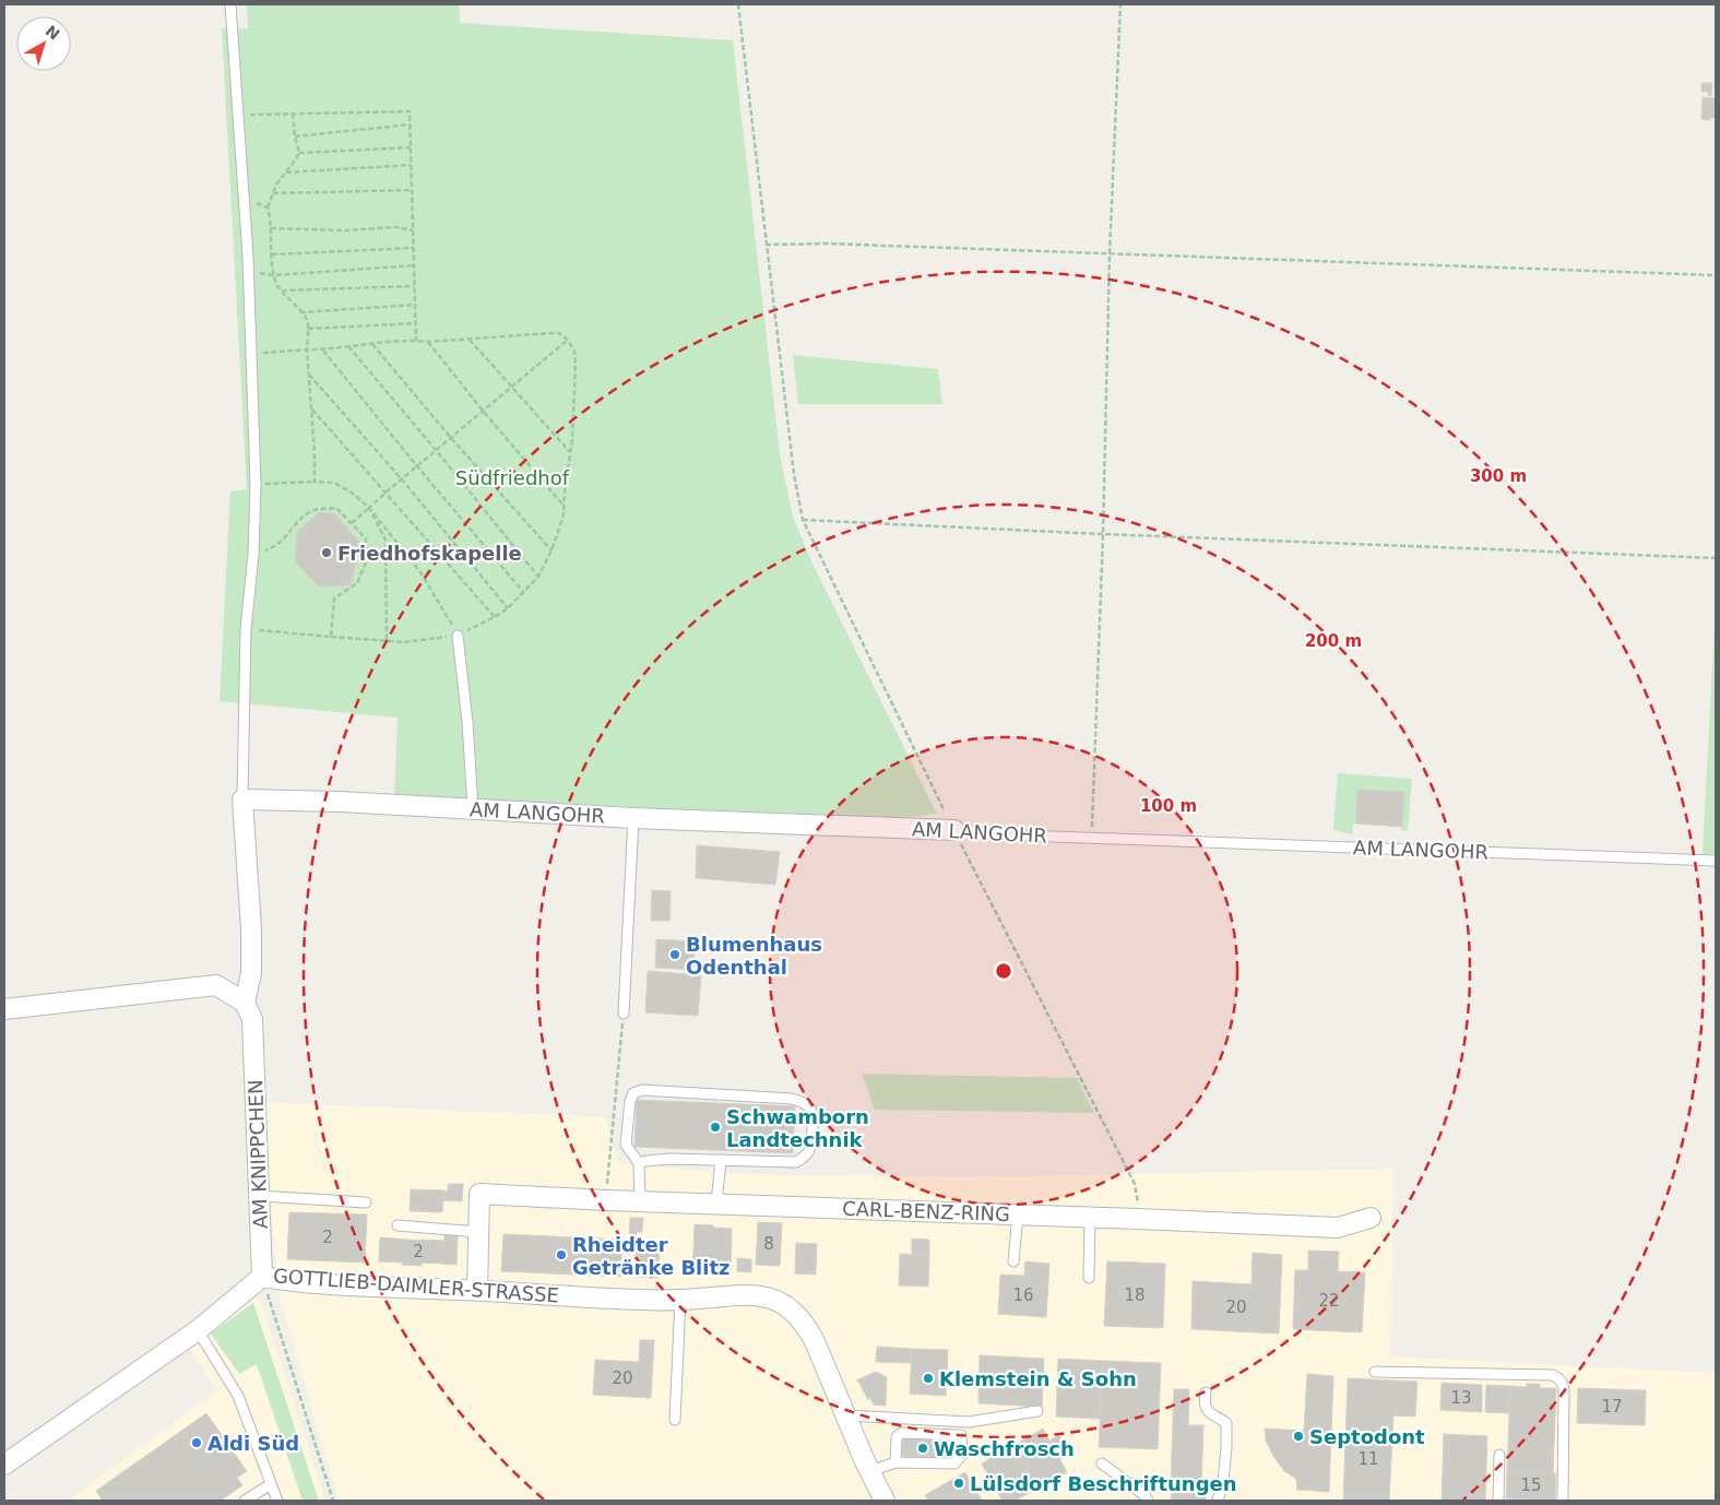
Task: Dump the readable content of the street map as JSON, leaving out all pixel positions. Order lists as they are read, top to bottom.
{
  "streets": {
    "street": [
      "AM LANGOHR",
      "AM KNIPPCHEN",
      "CARL-BENZ-RING",
      "GOTTLIEB-DAIMLER-STRASSE"
    ]
  },
  "crossings": [
    ["AM LANGOHR", "AM KNIPPCHEN"],
    ["AM KNIPPCHEN", "GOTTLIEB-DAIMLER-STRASSE"]
  ],
  "parks": ["Südfriedhof"],
  "places": [
    "Friedhofskapelle",
    "Blumenhaus Odenthal",
    "Schwamborn Landtechnik",
    "Rheidter Getränke Blitz",
    "Klemstein & Sohn",
    "Septodont",
    "Aldi Süd",
    "Waschfrosch",
    "Lülsdorf Beschriftungen"
  ],
  "house_numbers": [
    "2",
    "8",
    "2",
    "16",
    "18",
    "22",
    "20",
    "20",
    "13",
    "17",
    "11",
    "15"
  ],
  "north": "top right",
  "rings": ["300 m", "200 m", "100 m"]
}
